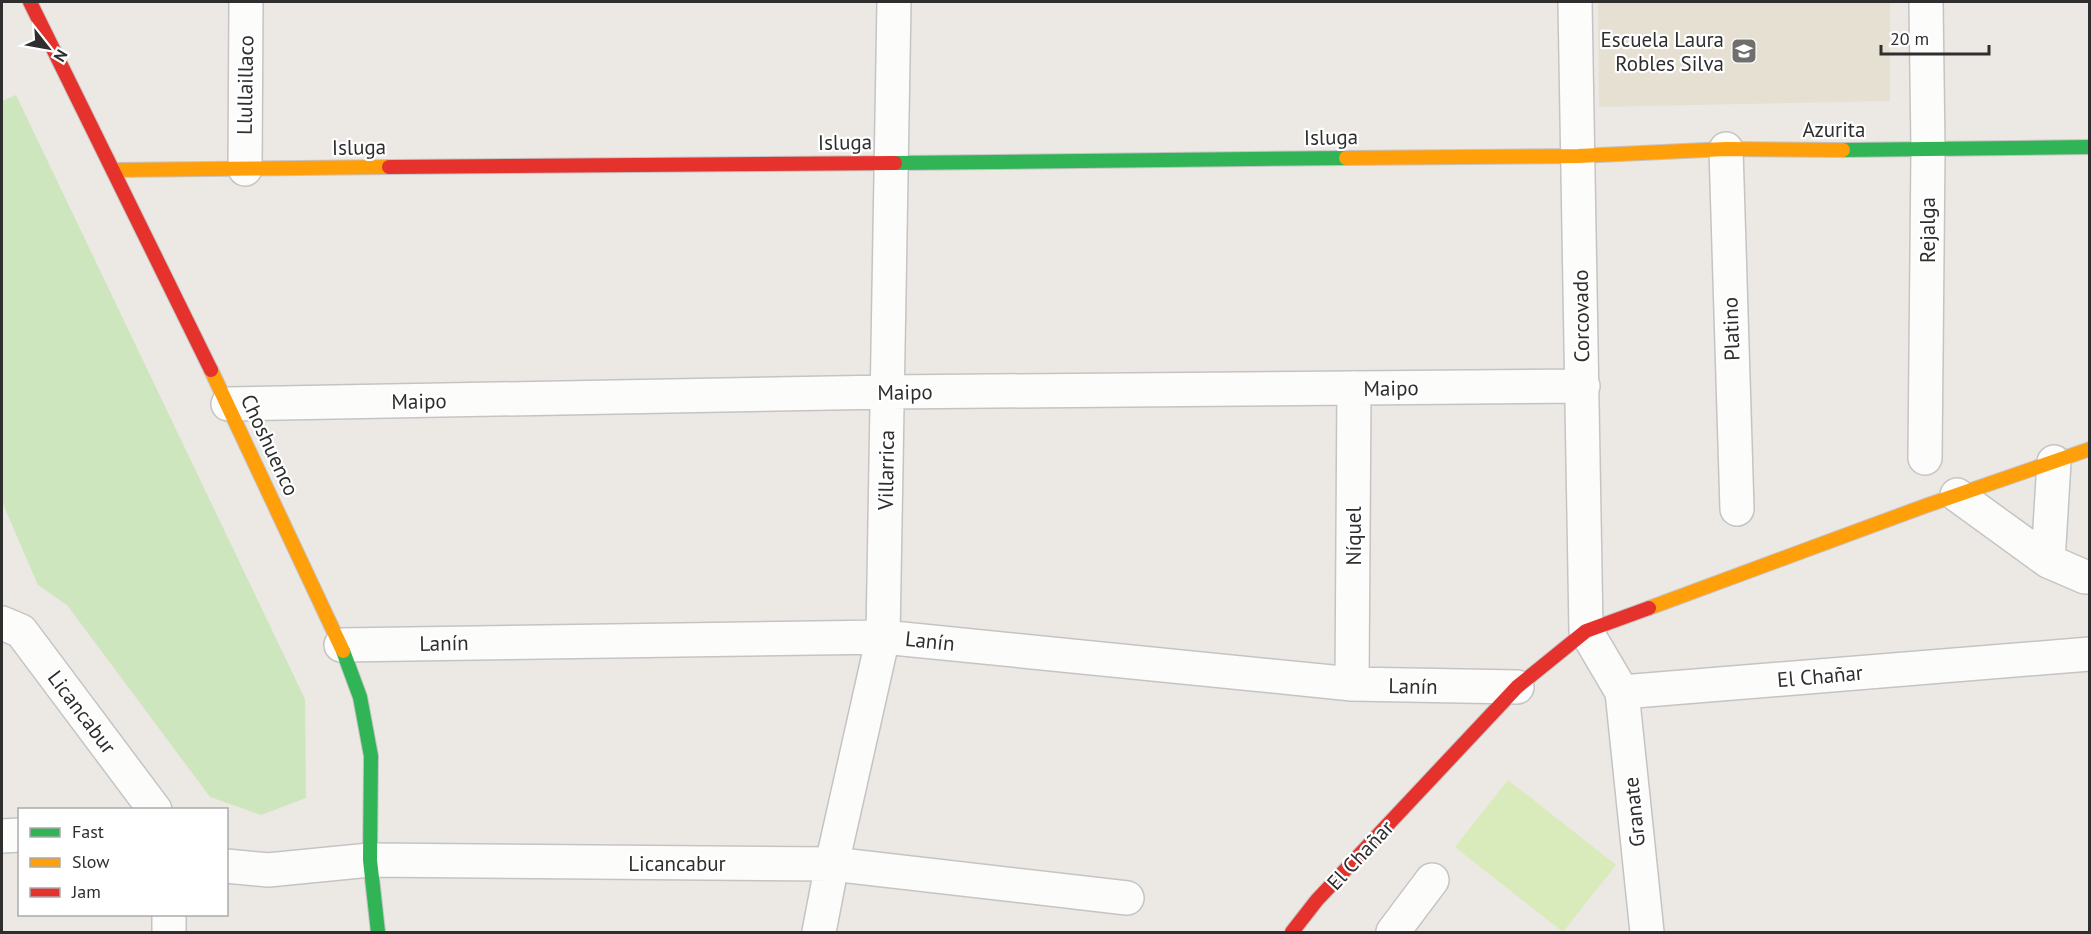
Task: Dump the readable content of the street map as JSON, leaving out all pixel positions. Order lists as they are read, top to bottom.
{
  "streets": {
    "street": [
      "Llullaillaco",
      "Azurita",
      "Isluga",
      "Rejalga",
      "Corcovado",
      "Platino",
      "Maipo",
      "Choshuenco",
      "Villarrica",
      "Níquel",
      "Lanín",
      "El Chañar",
      "Licancabur",
      "Granate"
    ]
  },
  "crossings": [
    ["Llullaillaco", "Isluga"],
    ["Azurita", "Isluga"],
    ["Azurita", "Rejalga"],
    ["Azurita", "Corcovado"],
    ["Azurita", "Platino"],
    ["Isluga", "Corcovado"],
    ["Isluga", "Choshuenco"],
    ["Isluga", "Villarrica"],
    ["Corcovado", "Maipo"],
    ["Corcovado", "El Chañar"],
    ["Maipo", "Choshuenco"],
    ["Maipo", "Villarrica"],
    ["Maipo", "Níquel"],
    ["Choshuenco", "Lanín"],
    ["Choshuenco", "Licancabur"],
    ["Villarrica", "Lanín"],
    ["Villarrica", "Licancabur"],
    ["Níquel", "Lanín"],
    ["Lanín", "El Chañar"],
    ["El Chañar", "Granate"]
  ],
  "places": {
    "school or university": ["Escuela Laura Robles Silva"]
  },
  "legend": ["Fast", "Slow", "Jam"],
  "scale_bar": "20 m",
  "north": "bottom right"
}
